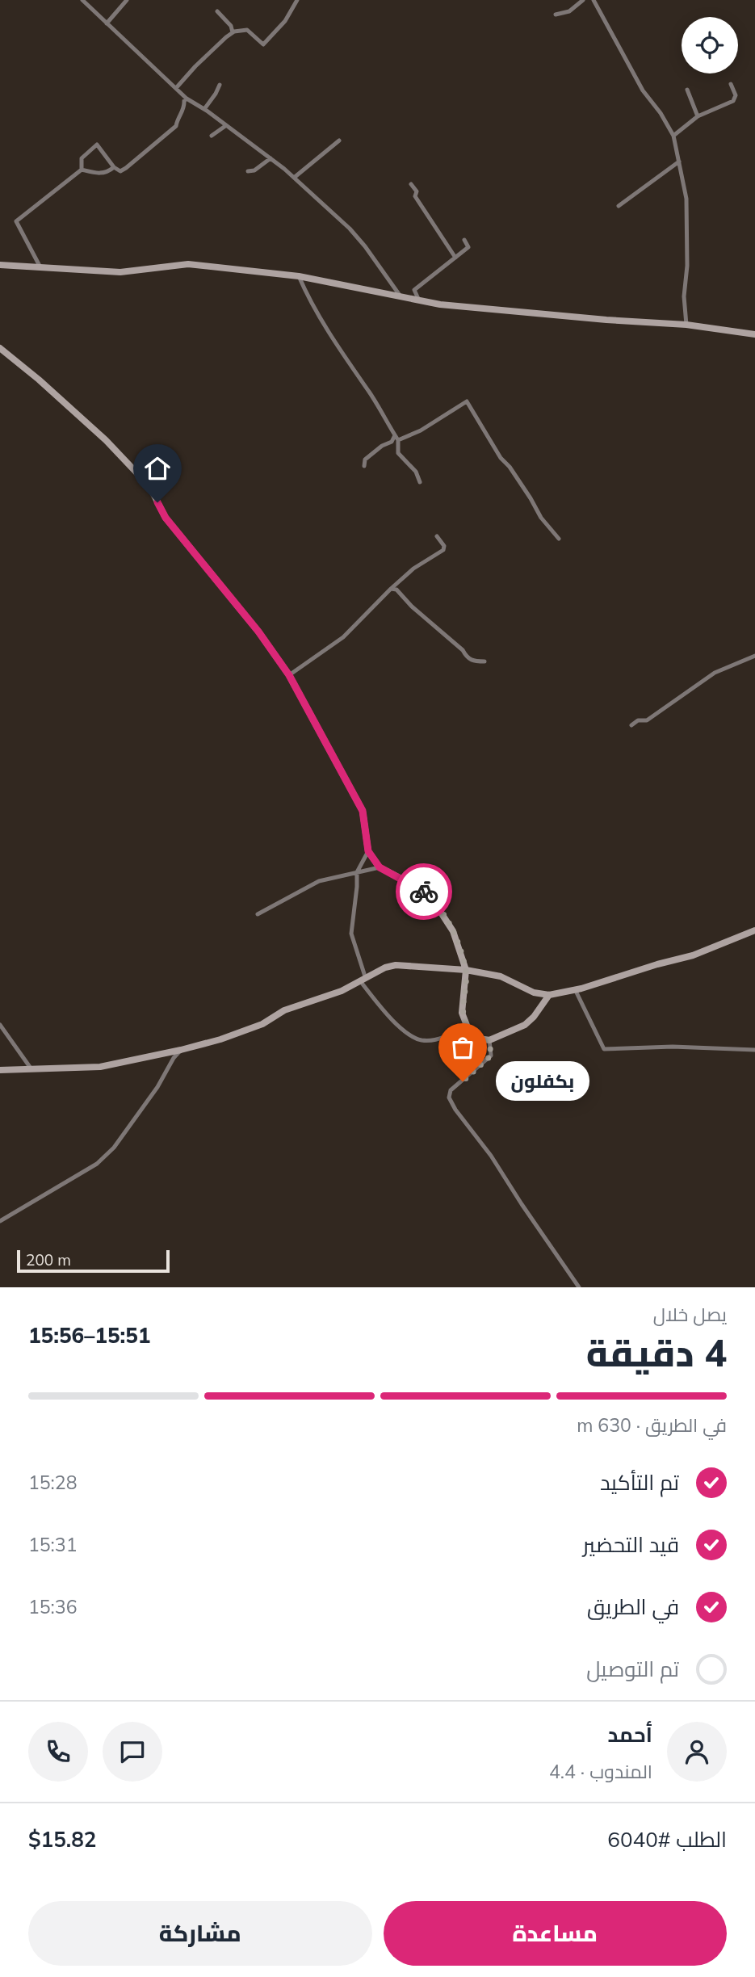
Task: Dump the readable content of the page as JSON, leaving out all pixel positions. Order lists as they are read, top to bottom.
{
  "places": ["بكفلون"],
  "scale_bar": "200 m",
  "page": {
    "bubble": "بكفلون",
    "scale": "200 m",
    "heading": ["4 دقيقة", "يصل خلال", "15:51–15:56"],
    "panel": [
      "أحمد",
      "المندوب · 4.4",
      "الطلب #6040",
      "$15.82"
    ],
    "bar": "في الطريق · 630 m",
    "list": [
      ["تم التأكيد", "15:28"],
      ["قيد التحضير", "15:31"],
      ["في الطريق", "15:36"],
      "تم التوصيل"
    ],
    "buttons": ["مساعدة", "مشاركة"]
  }
}
